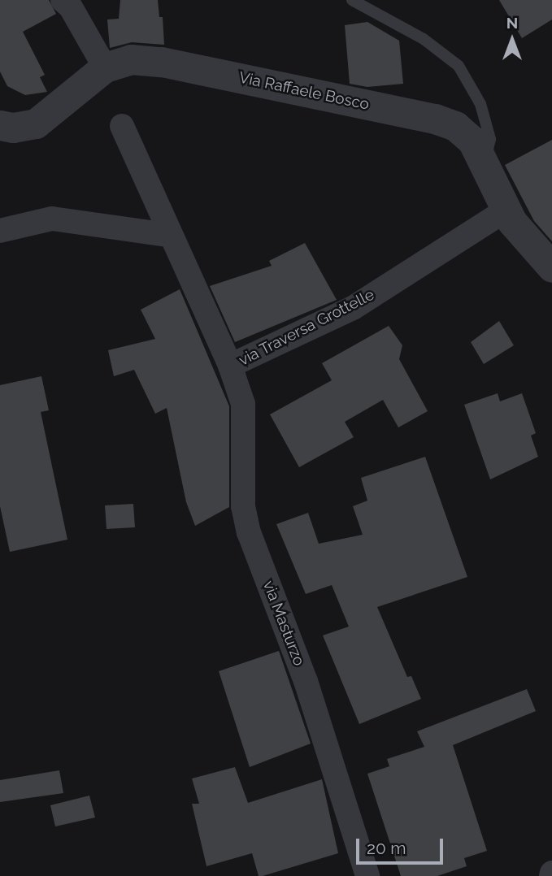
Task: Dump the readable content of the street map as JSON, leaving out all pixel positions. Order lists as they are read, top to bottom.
{
  "streets": {
    "street": ["Via Raffaele Bosco", "via Traversa Grottelle", "via Masturzo"]
  },
  "crossings": [
    ["Via Raffaele Bosco", "via Traversa Grottelle"],
    ["via Traversa Grottelle", "via Masturzo"]
  ],
  "scale_bar": "20 m",
  "north": "top"
}
